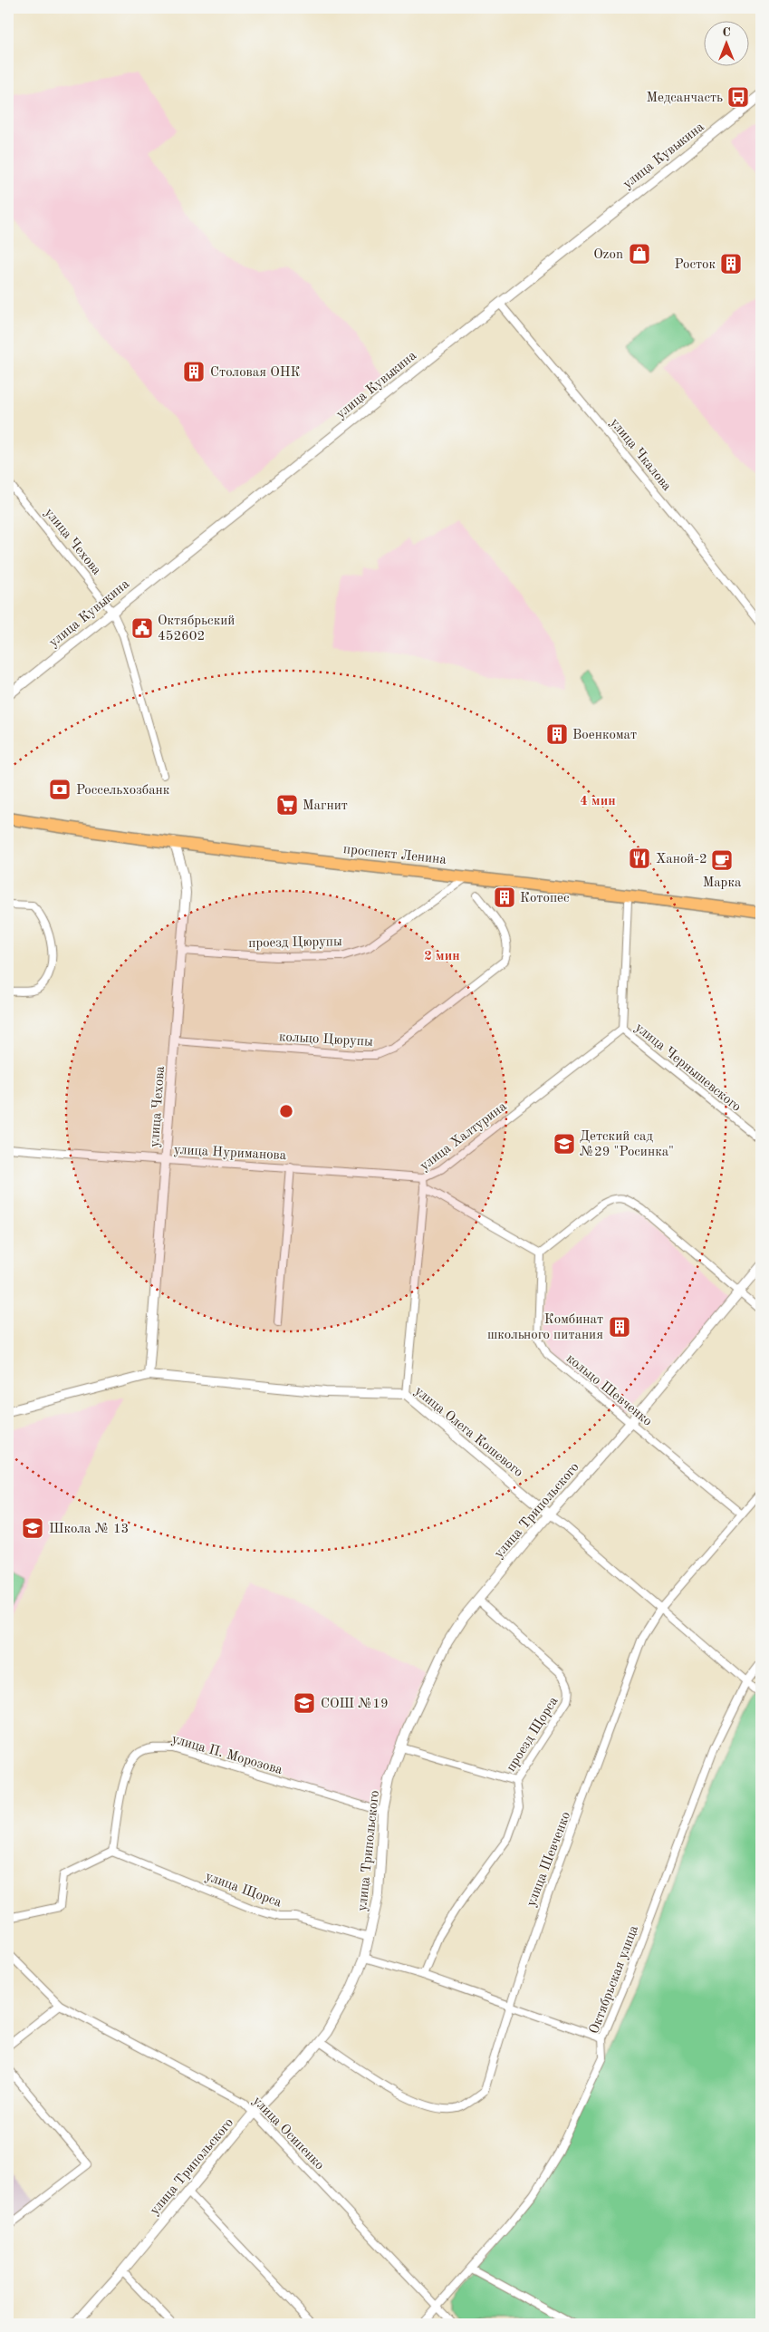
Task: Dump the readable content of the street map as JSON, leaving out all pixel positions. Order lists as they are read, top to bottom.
{
  "streets": {
    "main road": ["проспект Ленина"],
    "street": [
      "улица Кувыкина",
      "улица Чкалова",
      "улица Чехова",
      "проезд Цюрупы",
      "кольцо Цюрупы",
      "улица Чернышевского",
      "улица Халтурина",
      "улица Нуриманова",
      "кольцо Шевченко",
      "улица Олега Кошевого",
      "улица Трипольского",
      "проезд Щорса",
      "улица П. Морозова",
      "улица Шевченко",
      "улица Щорса",
      "Октябрьская улица",
      "улица Осипенко"
    ]
  },
  "crossings": [
    ["улица Кувыкина", "улица Чкалова"],
    ["улица Кувыкина", "улица Чехова"],
    ["улица Чехова", "проспект Ленина"],
    ["улица Чехова", "проезд Цюрупы"],
    ["улица Чехова", "кольцо Цюрупы"],
    ["улица Чехова", "улица Нуриманова"],
    ["улица Чехова", "улица Олега Кошевого"],
    ["проспект Ленина", "проезд Цюрупы"],
    ["улица Чернышевского", "улица Халтурина"],
    ["улица Халтурина", "улица Нуриманова"],
    ["улица Халтурина", "улица Олега Кошевого"],
    ["кольцо Шевченко", "улица Трипольского"],
    ["кольцо Шевченко", "улица Шевченко"],
    ["улица Олега Кошевого", "улица Трипольского"],
    ["улица Олега Кошевого", "улица Шевченко"],
    ["улица Олега Кошевого", "Октябрьская улица"],
    ["улица Трипольского", "проезд Щорса"],
    ["улица Трипольского", "улица П. Морозова"],
    ["улица Трипольского", "улица Шевченко"],
    ["улица Трипольского", "улица Щорса"],
    ["улица Трипольского", "улица Осипенко"],
    ["улица П. Морозова", "улица Щорса"],
    ["Октябрьская улица", "улица Осипенко"]
  ],
  "places": {
    "bus stop": ["Медсанчасть"],
    "shop": ["Ozon"],
    "building": [
      "Росток",
      "Столовая ОНК",
      "Военкомат",
      "Котопес",
      "Комбинат школьного питания"
    ],
    "public building": ["Октябрьский 452602"],
    "bank": ["Россельхозбанк"],
    "supermarket": ["Магнит"],
    "restaurant": ["Ханой-2"],
    "cafe": ["Марка"],
    "school or university": ["Детский сад №29 \"Росинка\"", "Школа № 13", "СОШ №19"]
  },
  "north": "top",
  "rings": ["4 мин", "2 мин"]
}
